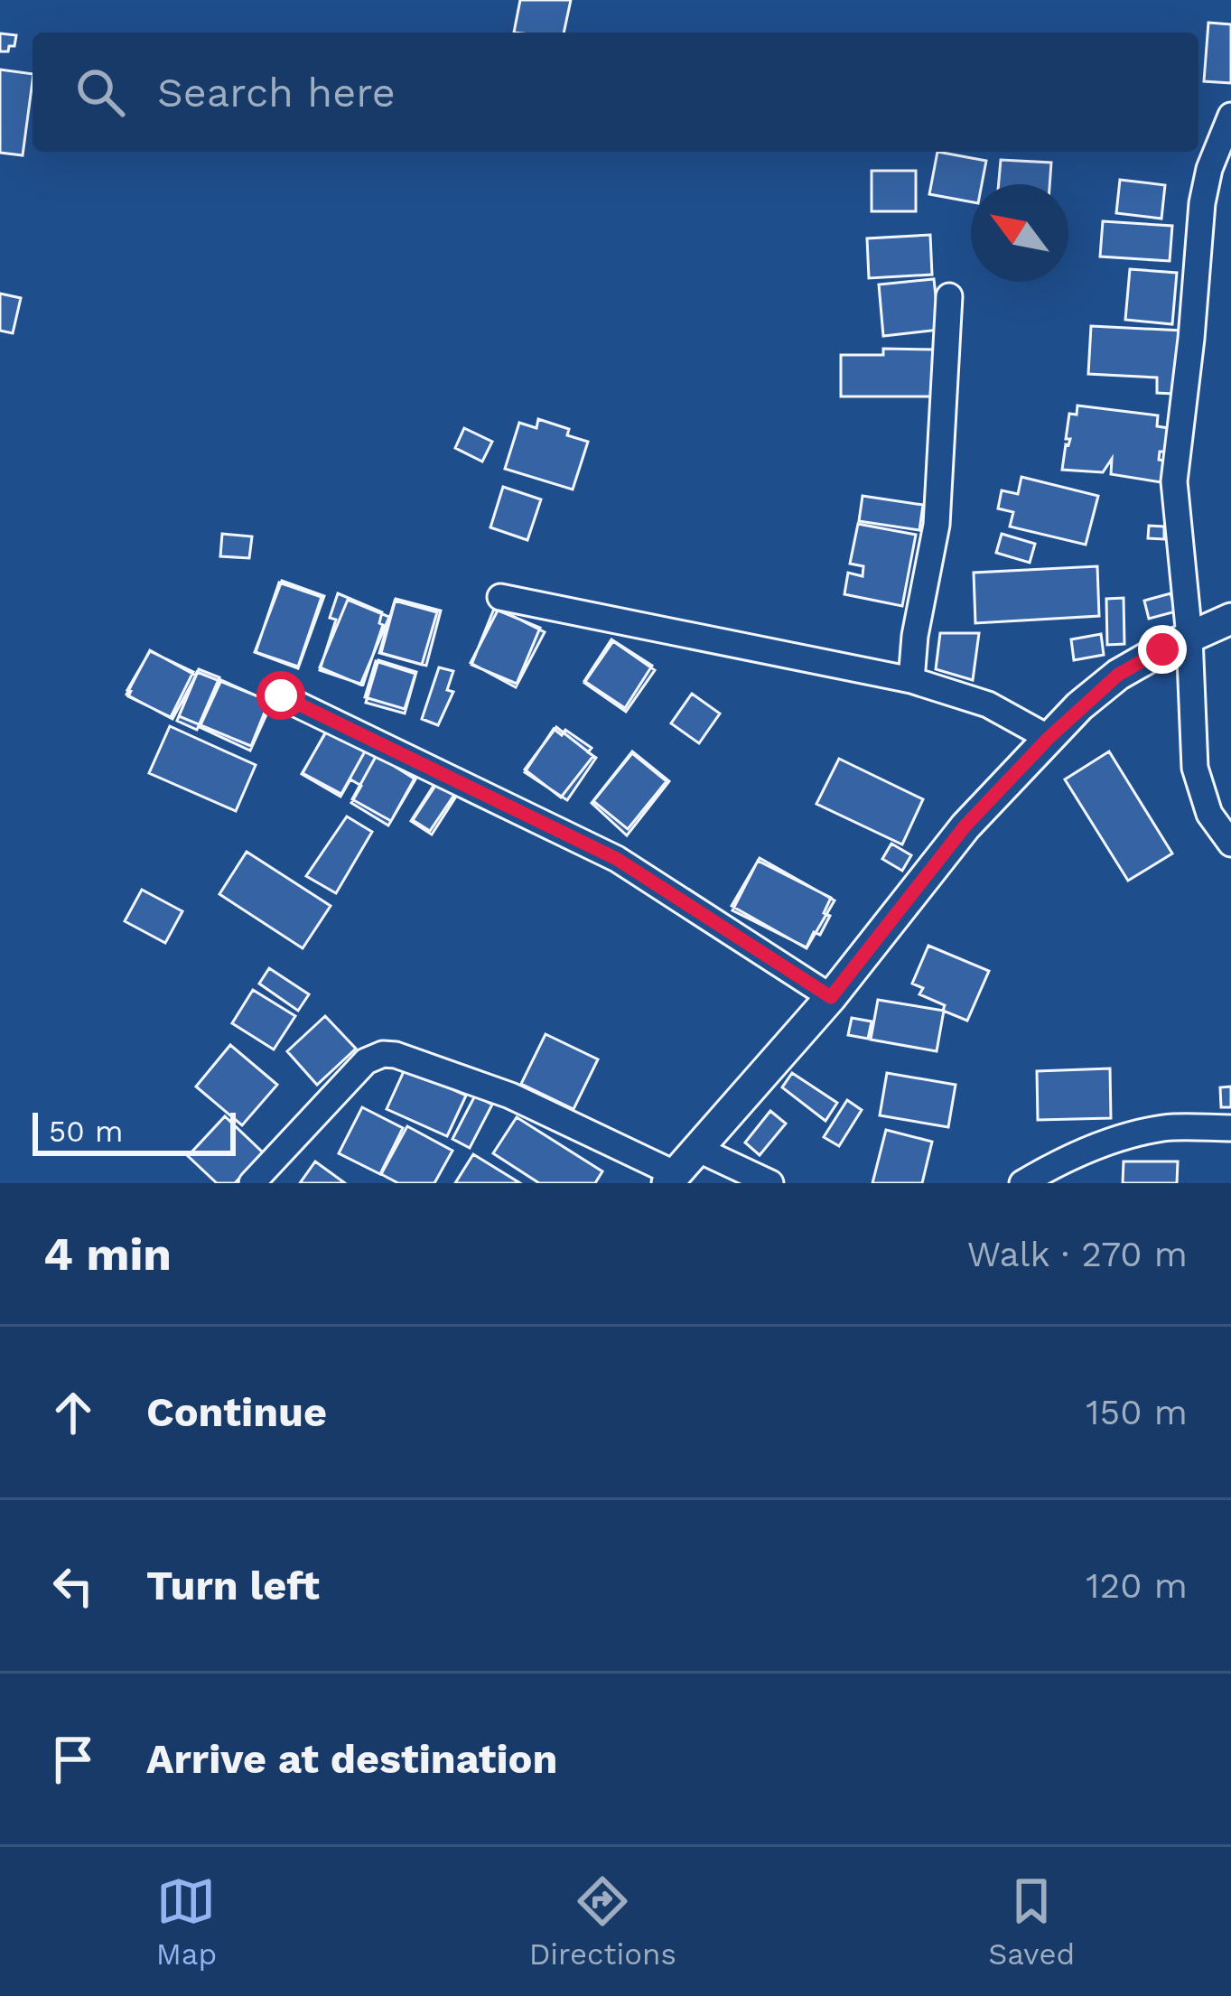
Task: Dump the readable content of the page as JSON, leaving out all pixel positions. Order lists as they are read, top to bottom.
{
  "scale_bar": "50 m",
  "north": "top left",
  "page": {
    "search": "Search here",
    "scale": "50 m",
    "heading": ["4 min", "Walk · 270 m"],
    "list": [
      ["Continue", "150 m"],
      ["Turn left", "120 m"],
      "Arrive at destination"
    ],
    "nav": ["Map", "Directions", "Saved"]
  }
}
